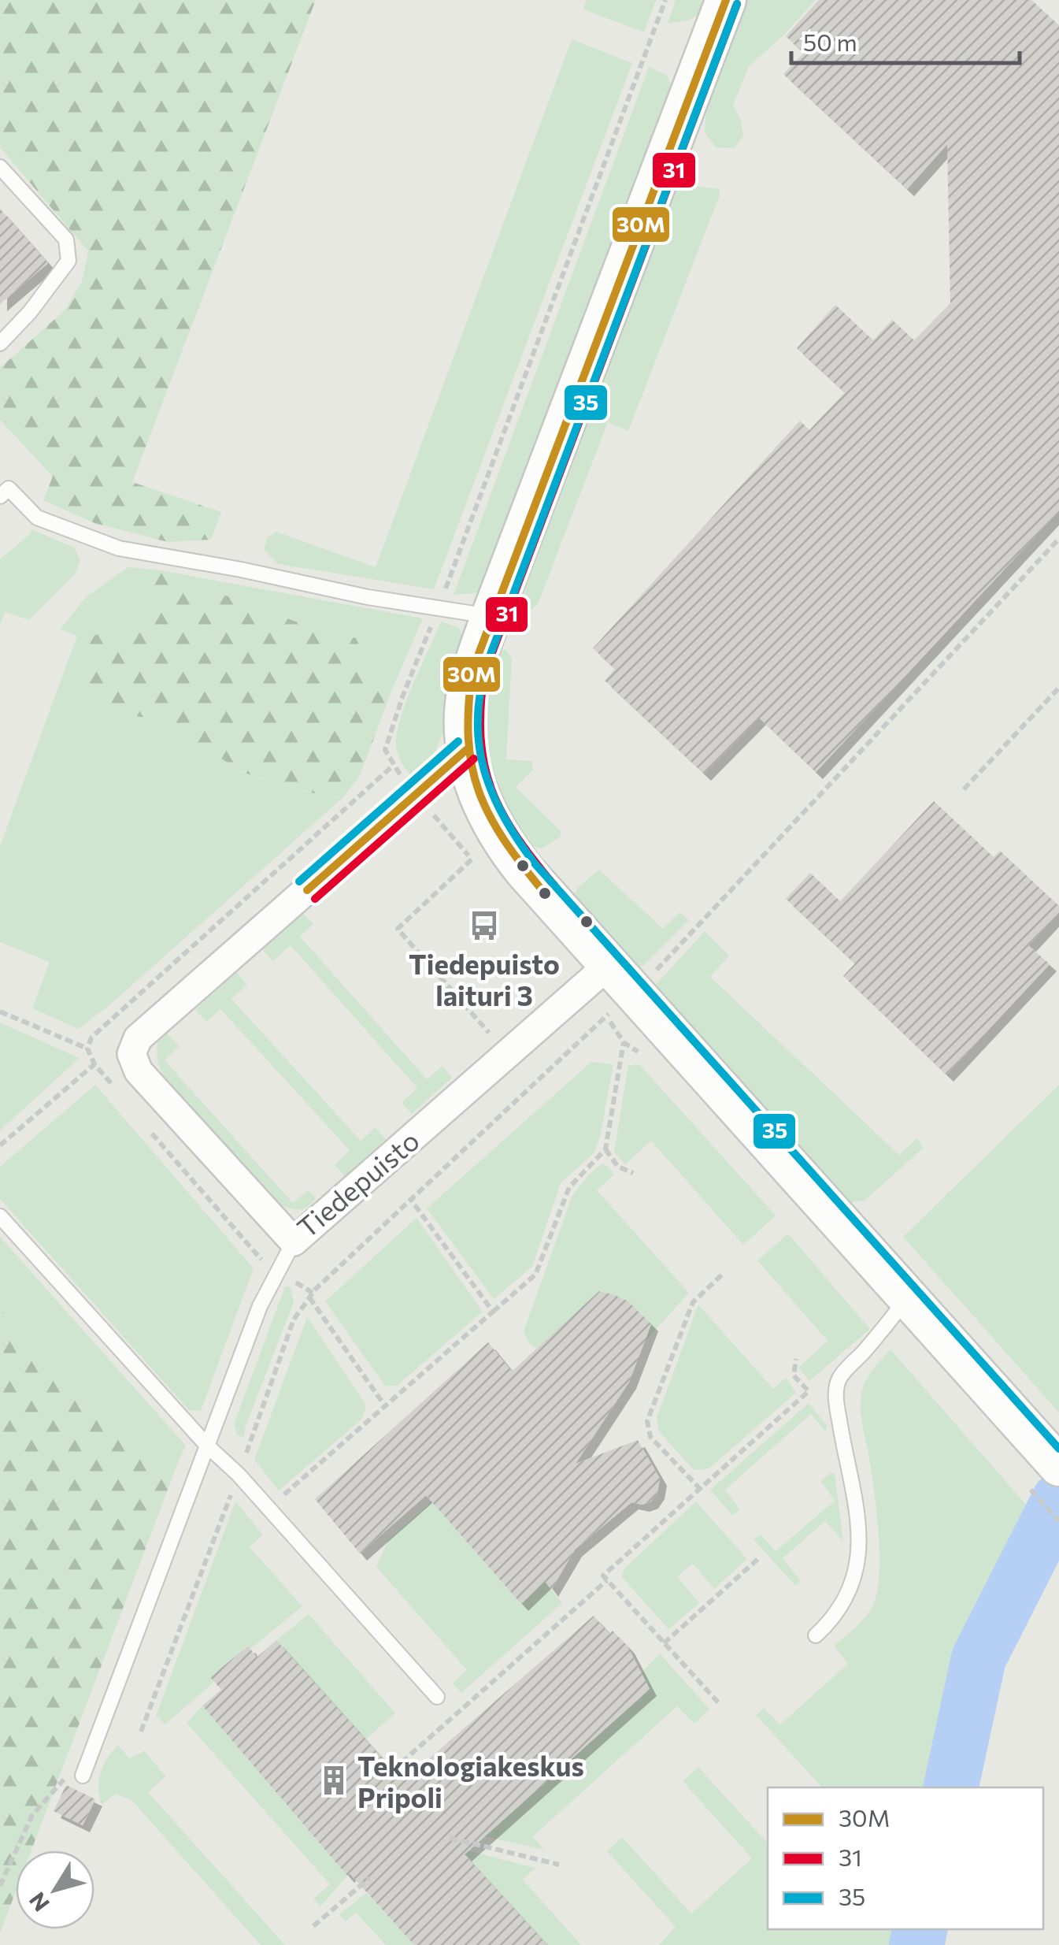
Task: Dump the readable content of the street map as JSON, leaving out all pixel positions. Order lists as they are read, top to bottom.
{
  "streets": {
    "street": ["Tiedepuisto"]
  },
  "places": {
    "bus stop": ["Tiedepuisto laituri 3"],
    "building": ["Teknologiakeskus Pripoli"]
  },
  "lines": ["transit line 30M", "transit line 31", "transit line 35"],
  "legend": ["30M", "31", "35"],
  "scale_bar": "50 m",
  "north": "bottom left"
}
